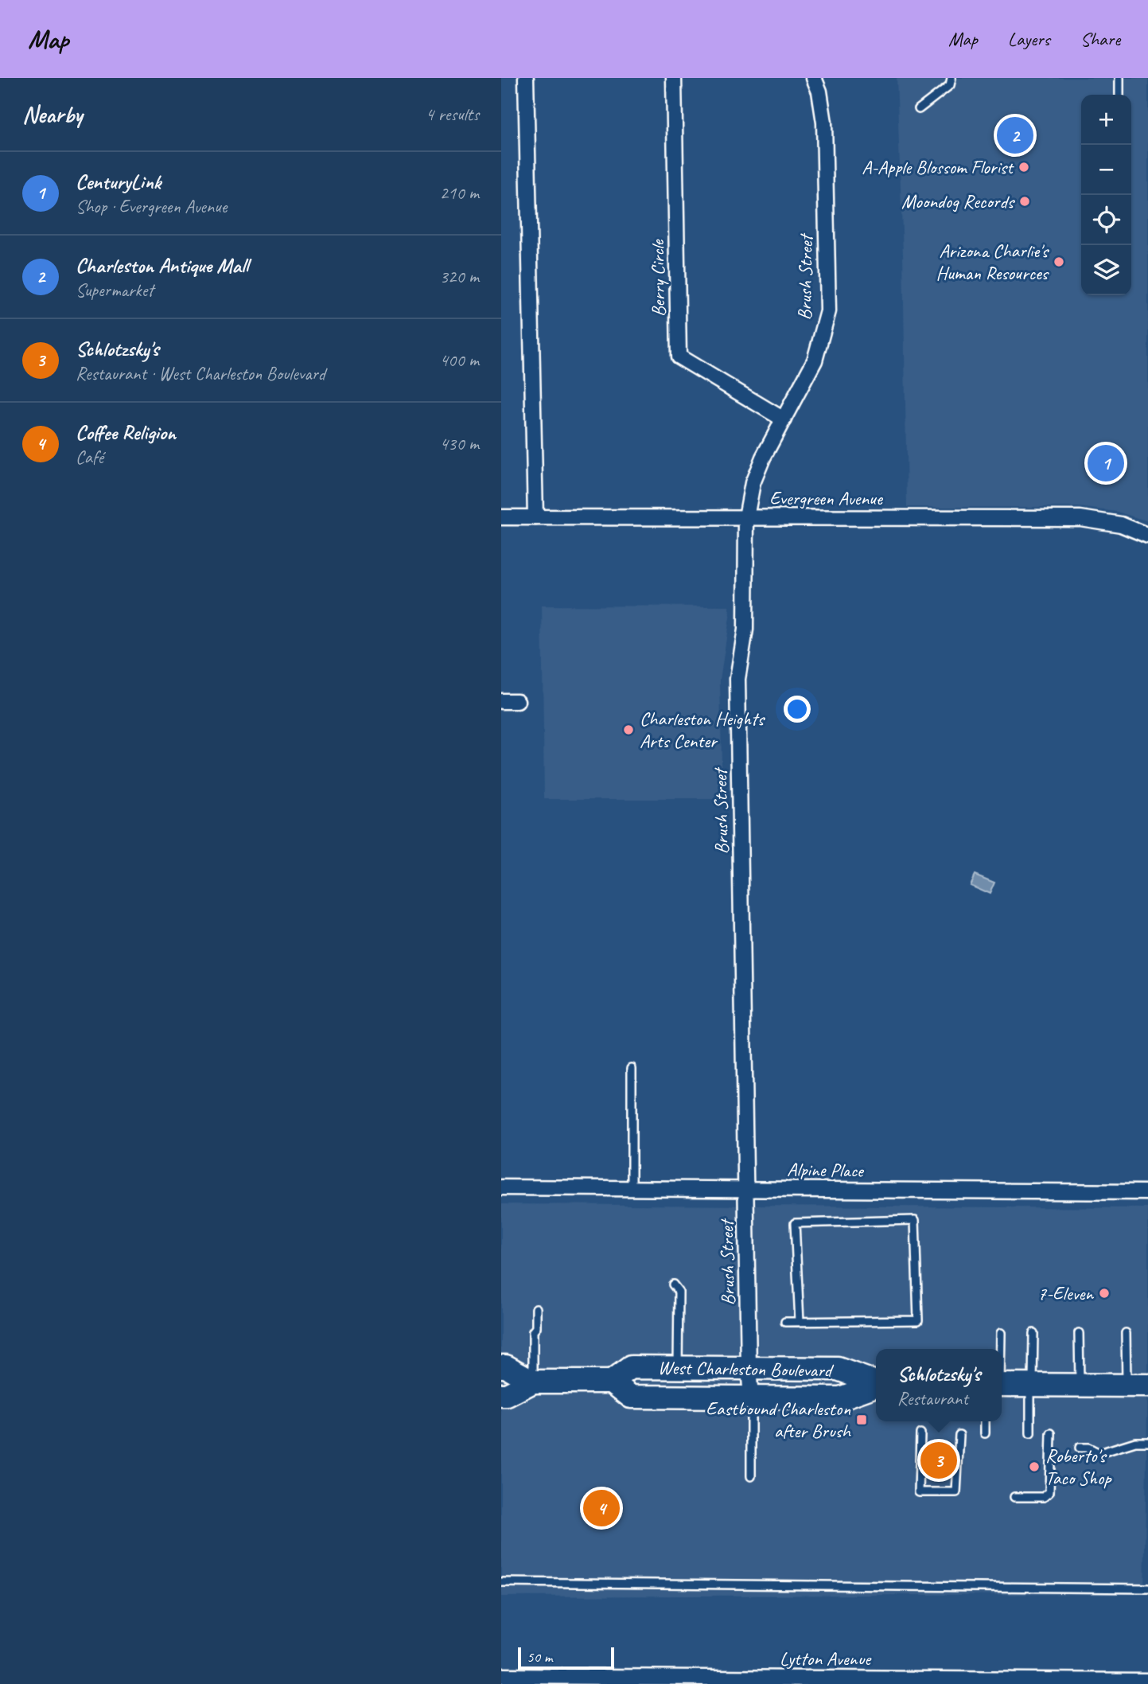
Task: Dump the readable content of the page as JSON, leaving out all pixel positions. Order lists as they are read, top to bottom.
{
  "streets": {
    "main road": ["West Charleston Boulevard"],
    "street": [
      "Brush Street",
      "Berry Circle",
      "Evergreen Avenue",
      "Alpine Place",
      "Lytton Avenue"
    ]
  },
  "crossings": [
    ["Brush Street", "Berry Circle"],
    ["Brush Street", "Evergreen Avenue"],
    ["Brush Street", "Alpine Place"],
    ["Brush Street", "West Charleston Boulevard"]
  ],
  "places": {
    "other": [
      "A-Apple Blossom Florist",
      "Moondog Records",
      "Arizona Charlie's Human Resources",
      "Charleston Heights Arts Center",
      "7-Eleven",
      "Roberto's Taco Shop"
    ],
    "transit": ["Eastbound Charleston after Brush"]
  },
  "scale_bar": "50 m",
  "page": {
    "header": "Map",
    "nav": ["Map", "Layers", "Share"],
    "heading": ["Nearby", "4 results"],
    "map_buttons": ["+", "−"],
    "pins": [
      "2",
      "1",
      "3",
      "4"
    ],
    "list": [
      {
        "mark": "1",
        "name": "CenturyLink",
        "note": "Shop · Evergreen Avenue",
        "value": "210 m"
      },
      {
        "mark": "2",
        "name": "Charleston Antique Mall",
        "note": "Supermarket",
        "value": "320 m"
      },
      {
        "mark": "3",
        "name": "Schlotzsky's",
        "note": "Restaurant · West Charleston Boulevard",
        "value": "400 m"
      },
      {
        "mark": "4",
        "name": "Coffee Religion",
        "note": "Café",
        "value": "430 m"
      }
    ],
    "popup": ["Schlotzsky's", "Restaurant"],
    "scale": "50 m"
  }
}
